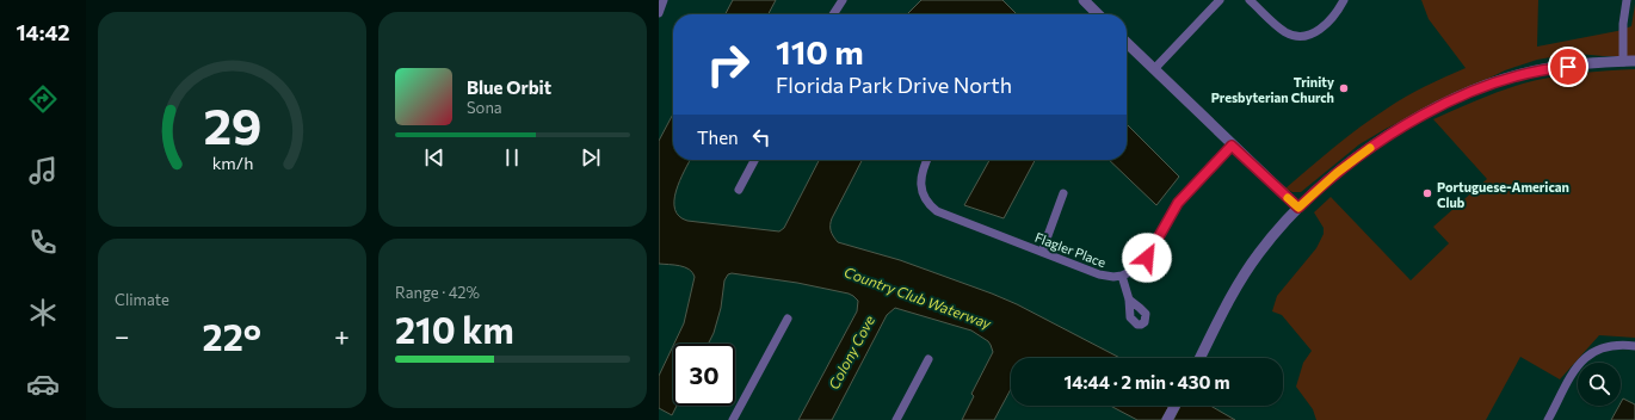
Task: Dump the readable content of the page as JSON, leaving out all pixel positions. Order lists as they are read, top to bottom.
{
  "streets": {
    "street": ["Flagler Place"]
  },
  "water": ["Country Club Waterway", "Colony Cove"],
  "places": ["Trinity Presbyterian Church", "Portuguese-American Club"],
  "page": {
    "tabs": "14:42",
    "turn": ["110 m", "Florida Park Drive North"],
    "song": ["Blue Orbit", "Sona"],
    "then": "Then",
    "tile": [
      "Climate",
      ["Range · 42%", "210 km"]
    ],
    "heat": ["−", "22°", "+"],
    "limit": "30",
    "trip": "14:44 · 2 min · 430 m",
    "gauge": ["29", "km/h"]
  }
}
